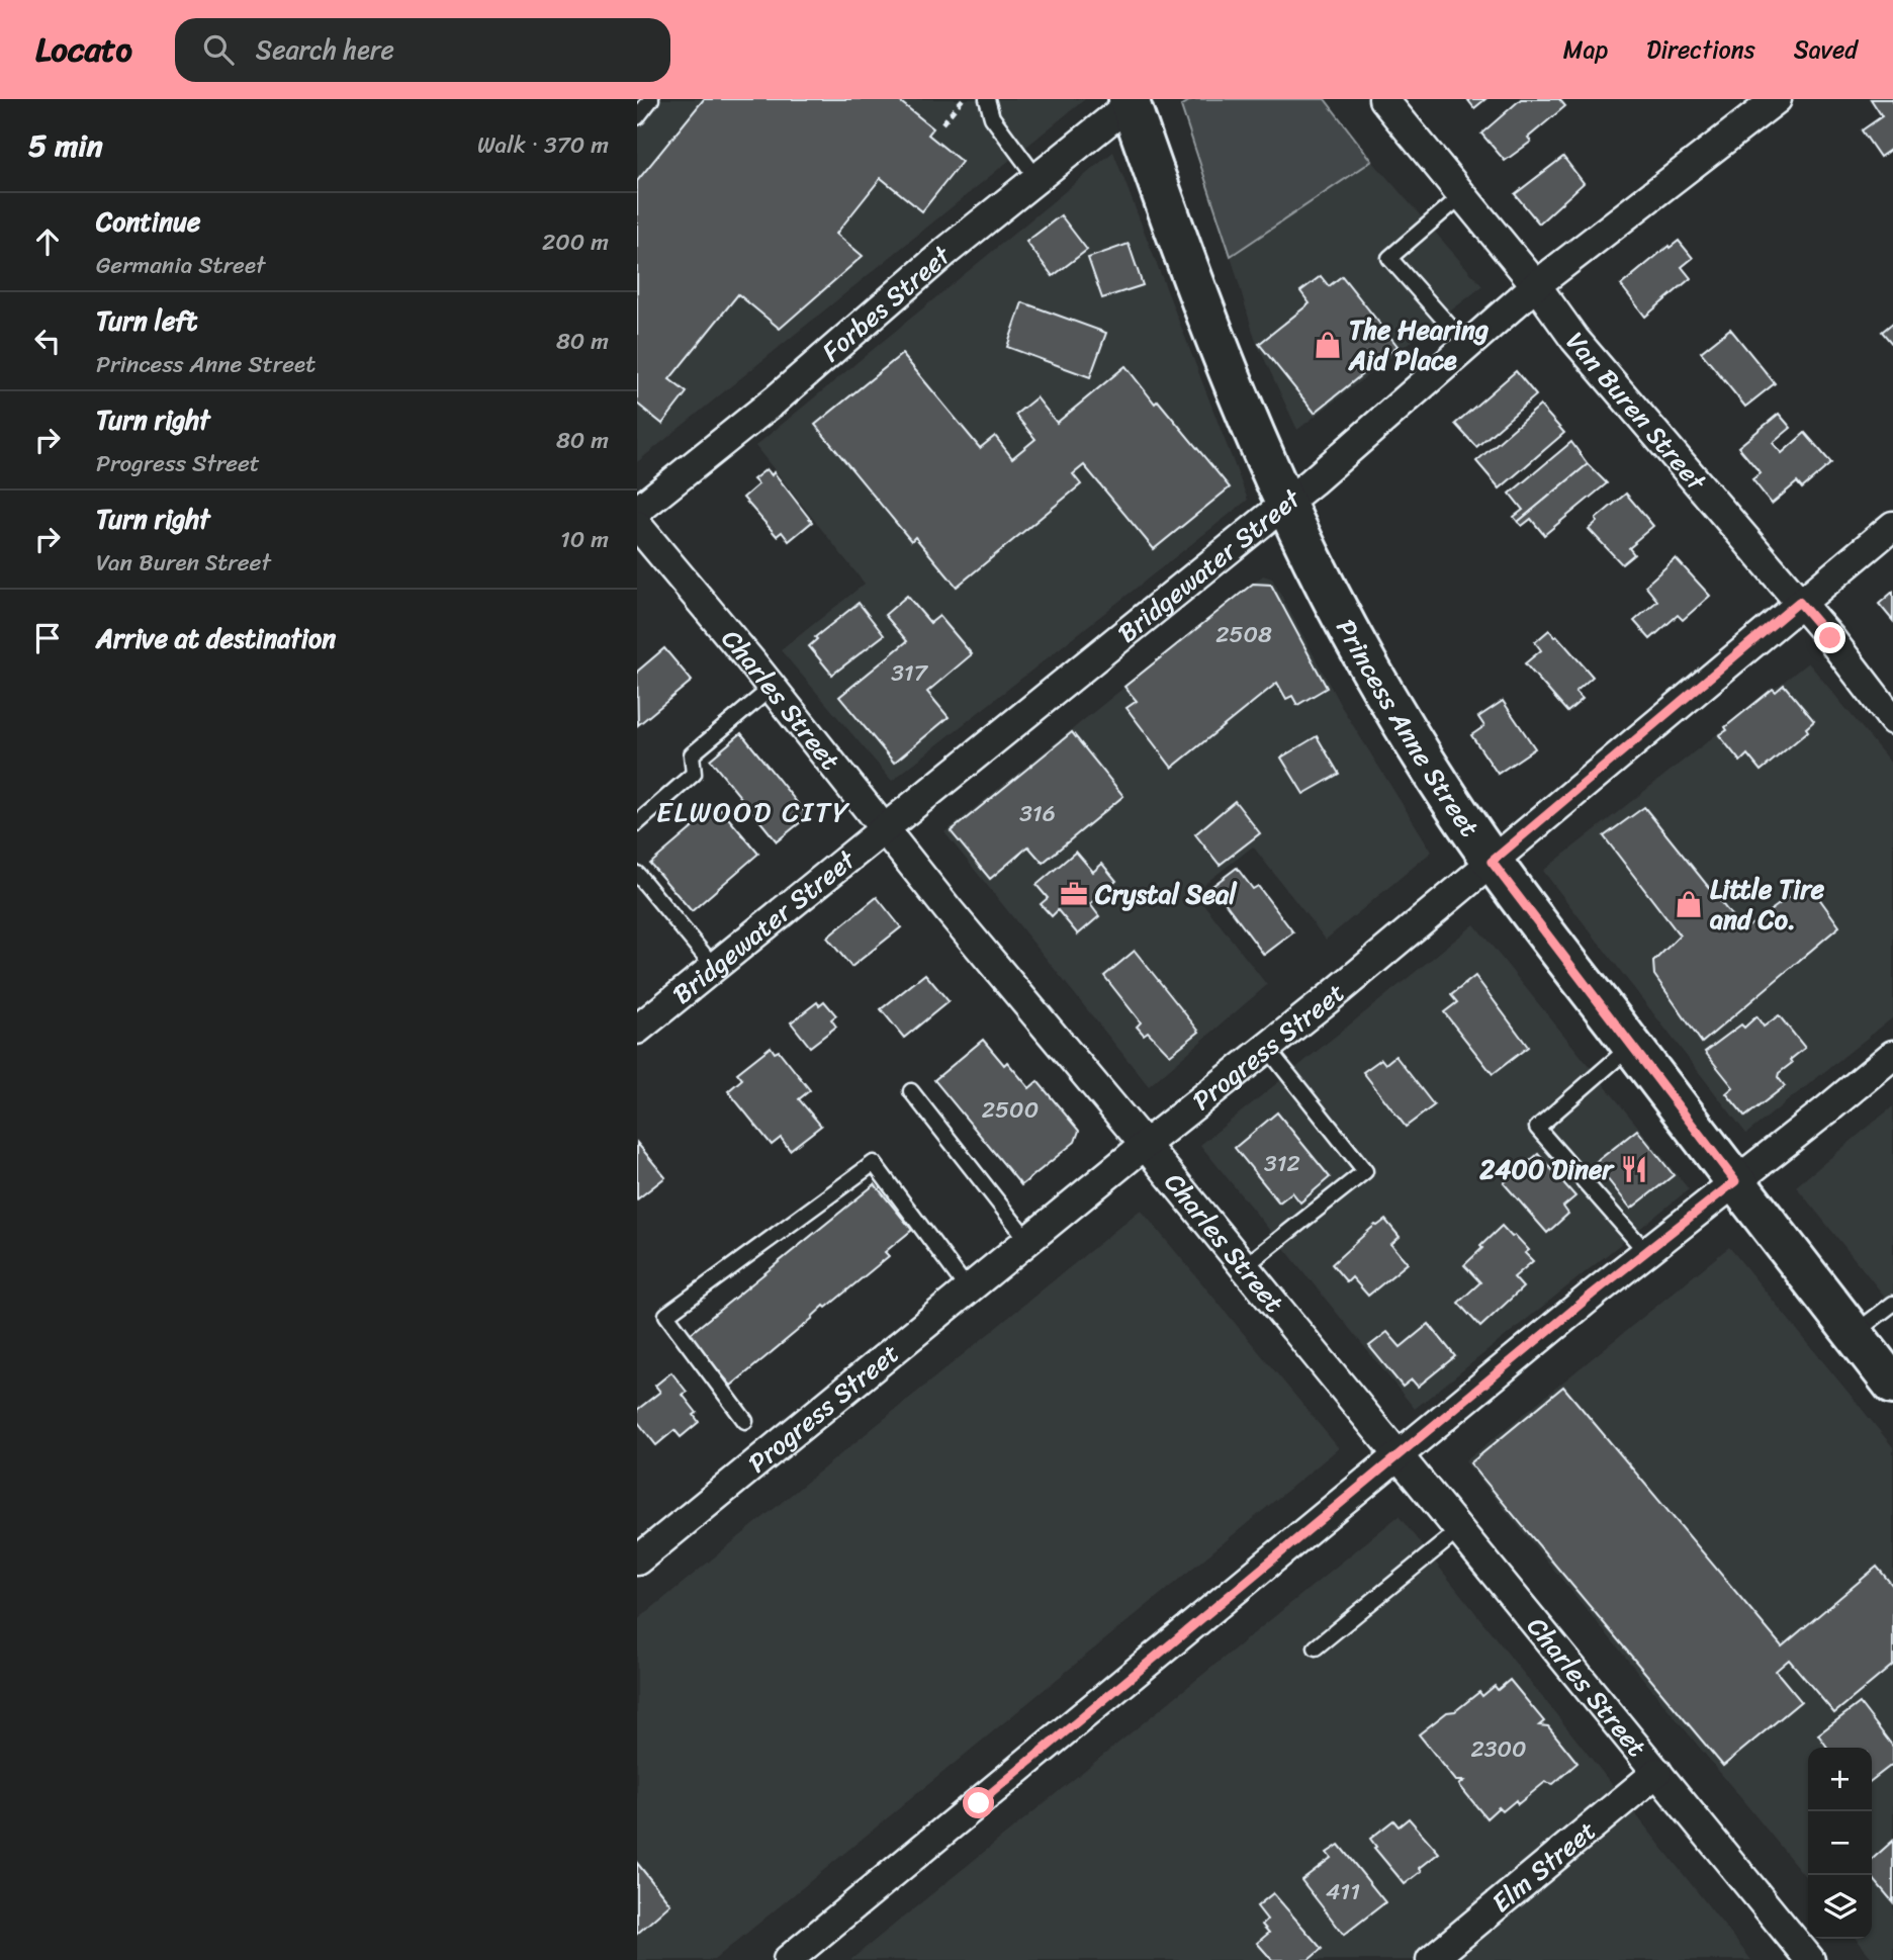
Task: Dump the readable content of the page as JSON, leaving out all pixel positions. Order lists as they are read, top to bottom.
{
  "streets": {
    "main road": ["Princess Anne Street"],
    "street": [
      "Forbes Street",
      "Van Buren Street",
      "Bridgewater Street",
      "Charles Street",
      "Progress Street",
      "Elm Street"
    ]
  },
  "crossings": [
    ["Forbes Street", "Princess Anne Street"],
    ["Van Buren Street", "Bridgewater Street"],
    ["Van Buren Street", "Progress Street"],
    ["Bridgewater Street", "Charles Street"],
    ["Bridgewater Street", "Princess Anne Street"],
    ["Charles Street", "Progress Street"],
    ["Charles Street", "Elm Street"],
    ["Princess Anne Street", "Progress Street"]
  ],
  "districts": ["ELWOOD CITY"],
  "places": {
    "shop": ["The Hearing Aid Place", "Little Tire and Co."],
    "office": ["Crystal Seal"],
    "restaurant": ["2400 Diner"]
  },
  "house_numbers": [
    "2508",
    "317",
    "316",
    "2500",
    "312",
    "2300",
    "411"
  ],
  "page": {
    "header": "Locato",
    "search": "Search here",
    "nav": ["Map", "Directions", "Saved"],
    "heading": ["5 min", "Walk · 370 m"],
    "list": [
      ["Continue", "Germania Street", "200 m"],
      ["Turn left", "Princess Anne Street", "80 m"],
      ["Turn right", "Progress Street", "80 m"],
      ["Turn right", "Van Buren Street", "10 m"],
      "Arrive at destination"
    ],
    "map_buttons": ["+", "−"]
  }
}
